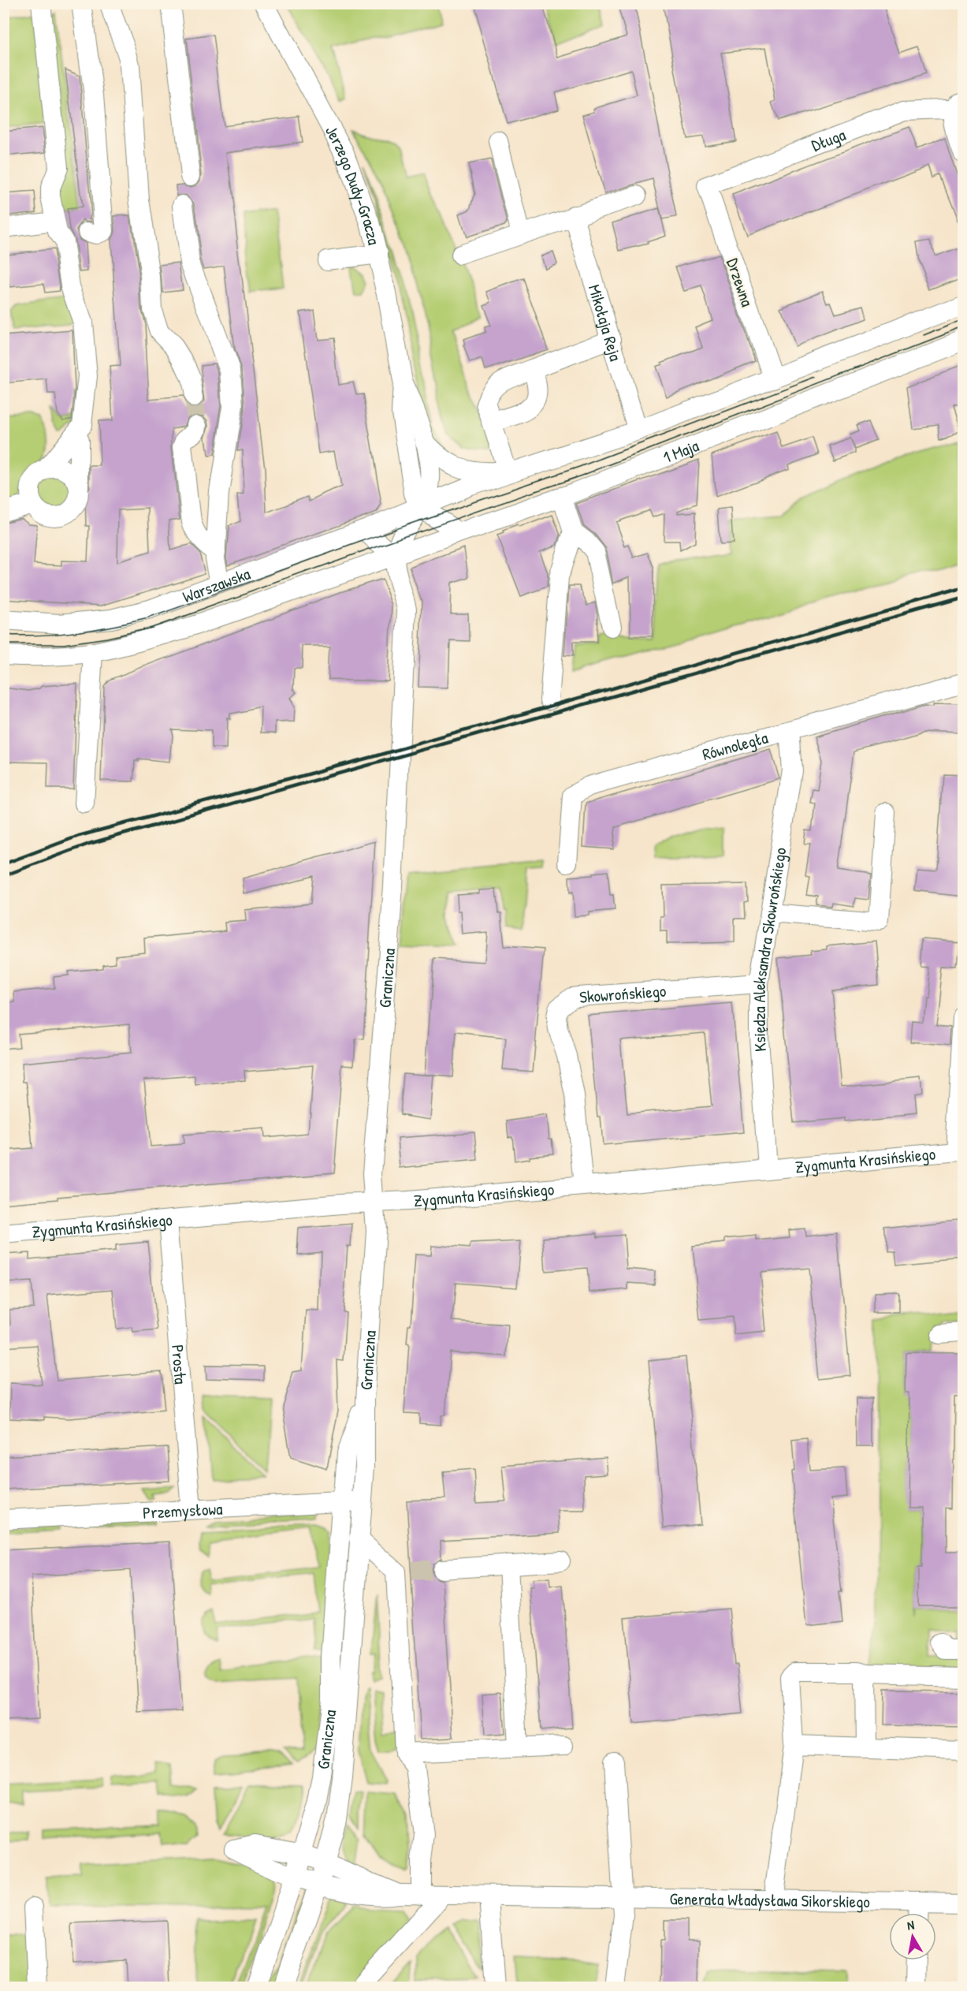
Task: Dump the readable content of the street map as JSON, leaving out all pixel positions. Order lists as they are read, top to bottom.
{
  "streets": {
    "street": [
      "Długa",
      "Jerzego Dudy-Gracza",
      "Drzewna",
      "Mikołaja Reja",
      "1 Maja",
      "Warszawska",
      "Równoległa",
      "Księdza Aleksandra Skowrońskiego",
      "Graniczna",
      "Skowrońskiego",
      "Zygmunta Krasińskiego",
      "Prosta",
      "Przemysłowa",
      "Generała Władysława Sikorskiego"
    ]
  },
  "crossings": [
    ["Długa", "Drzewna"],
    ["Jerzego Dudy-Gracza", "Warszawska"],
    ["1 Maja", "Warszawska"],
    ["1 Maja", "Graniczna"],
    ["Warszawska", "Graniczna"],
    ["Równoległa", "Księdza Aleksandra Skowrońskiego"],
    ["Księdza Aleksandra Skowrońskiego", "Skowrońskiego"],
    ["Księdza Aleksandra Skowrońskiego", "Zygmunta Krasińskiego"],
    ["Graniczna", "Zygmunta Krasińskiego"],
    ["Graniczna", "Przemysłowa"],
    ["Graniczna", "Generała Władysława Sikorskiego"],
    ["Skowrońskiego", "Zygmunta Krasińskiego"],
    ["Zygmunta Krasińskiego", "Prosta"],
    ["Prosta", "Przemysłowa"]
  ],
  "north": "top"
}
